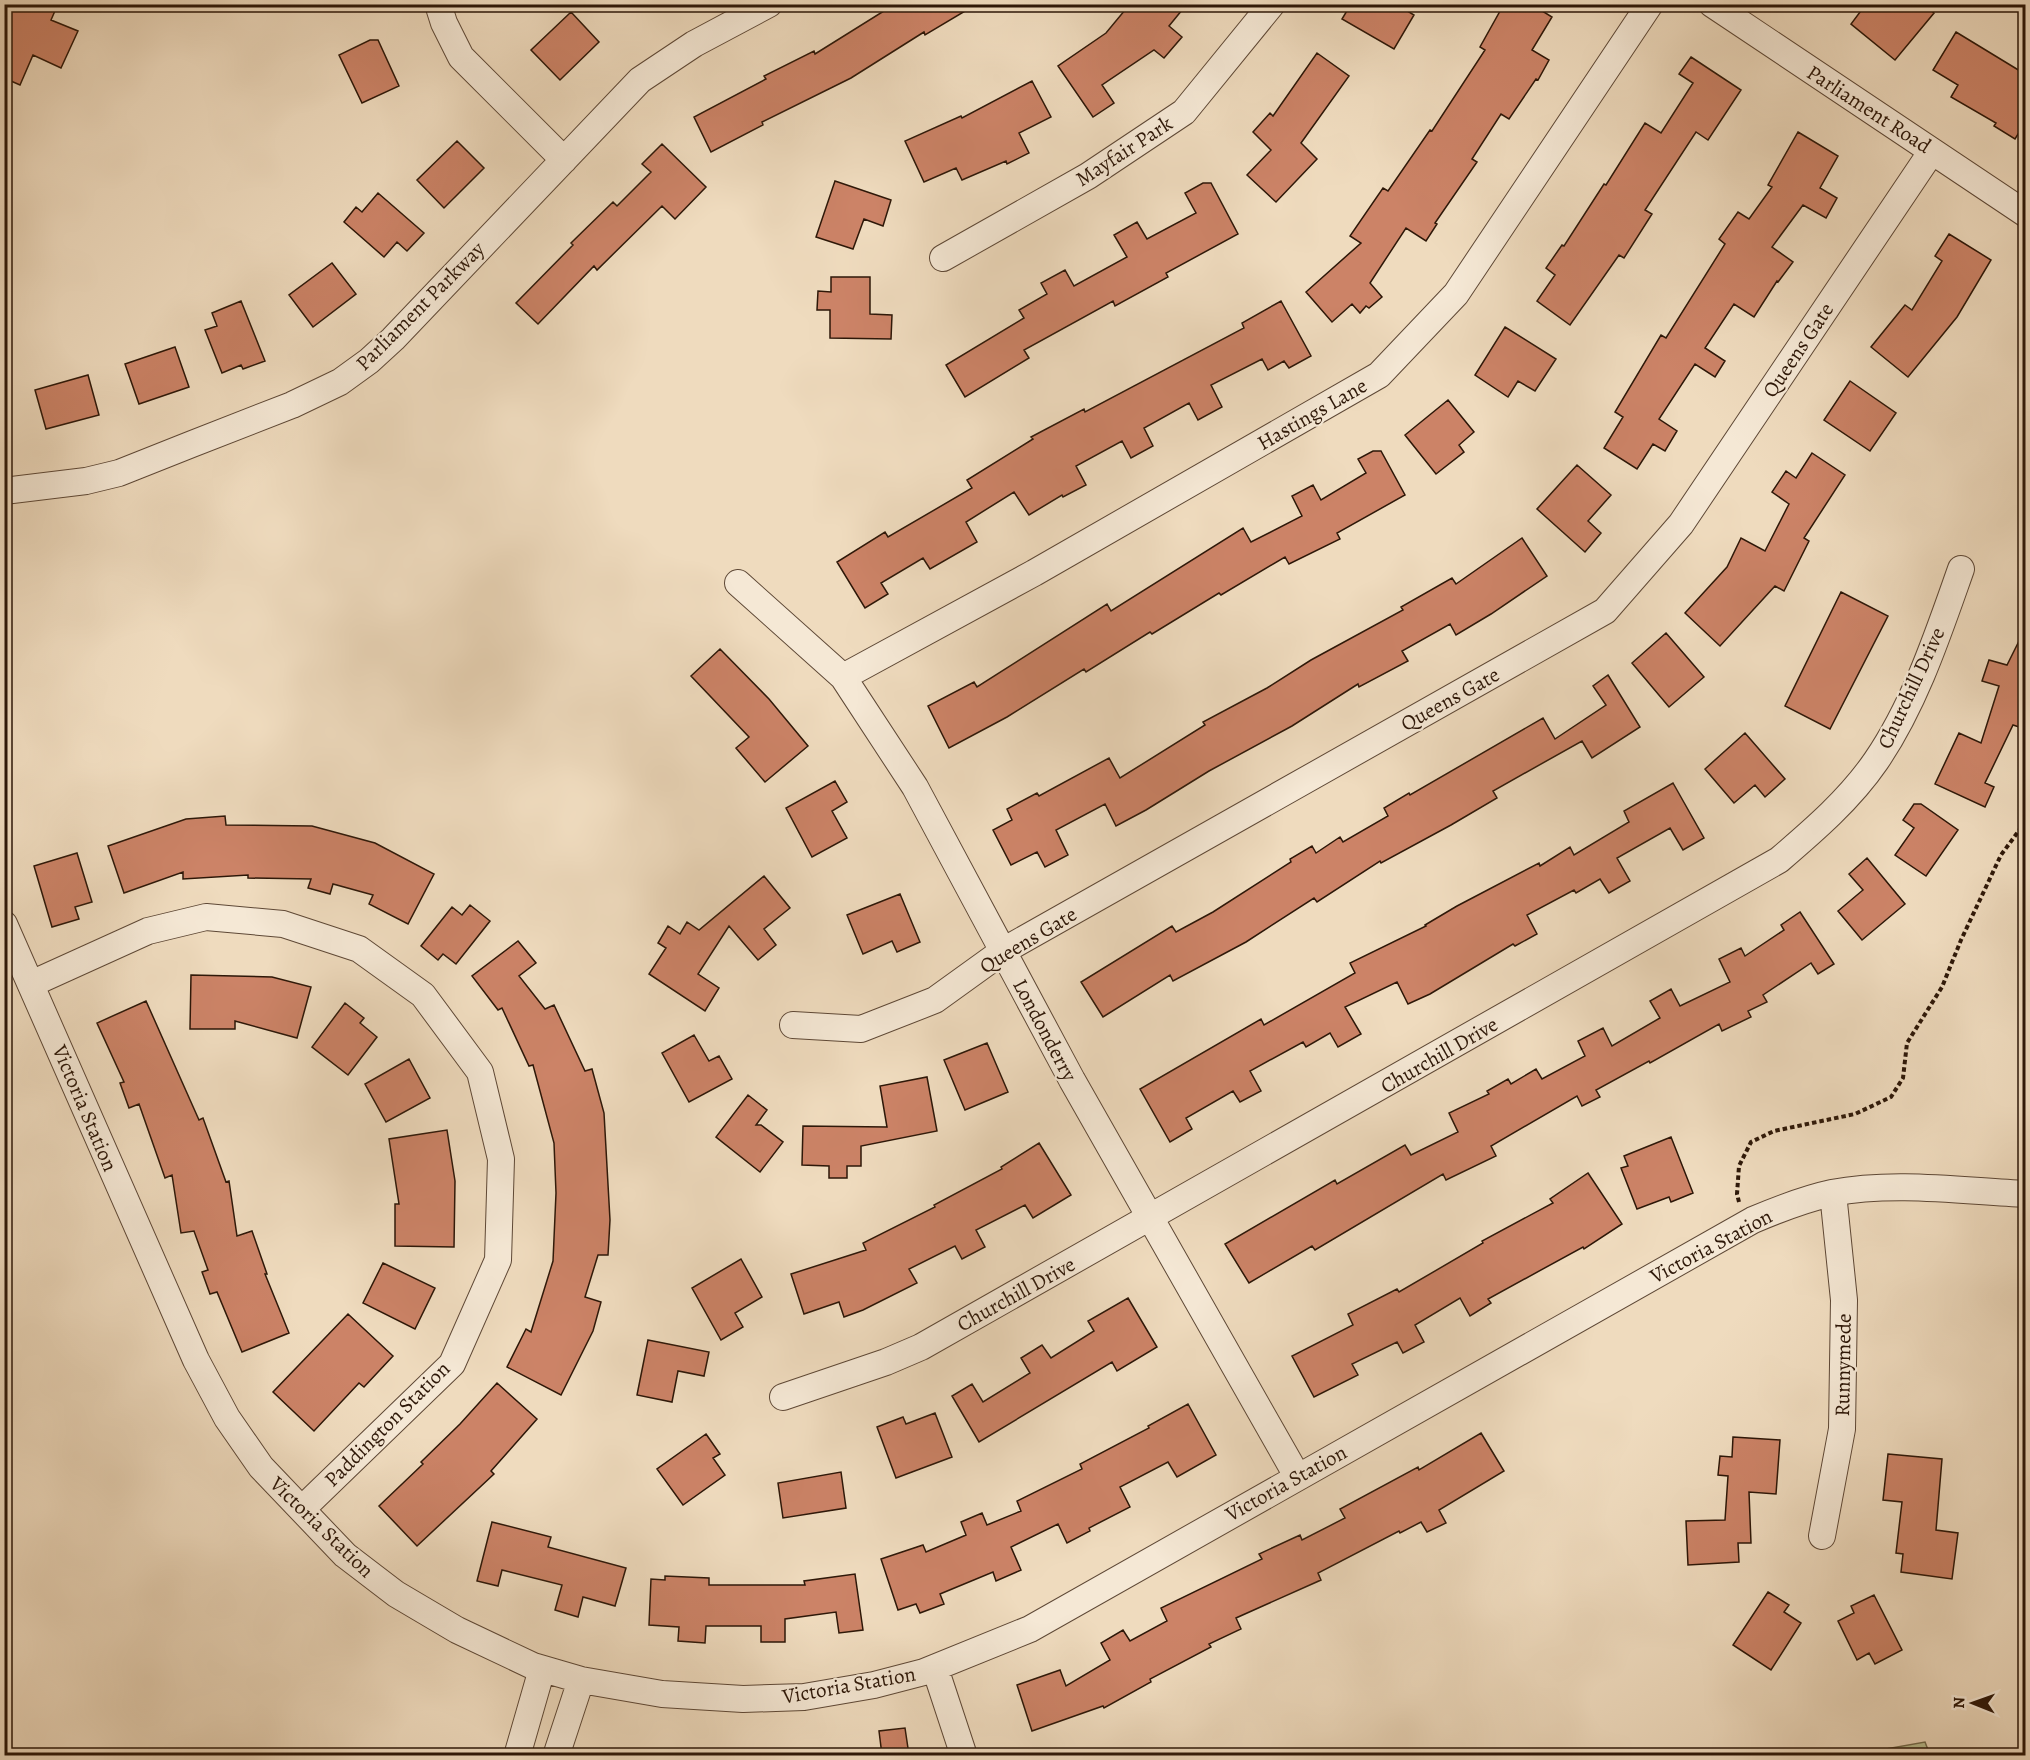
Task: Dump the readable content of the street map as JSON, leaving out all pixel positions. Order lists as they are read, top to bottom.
{
  "streets": {
    "street": [
      "Parliament Road",
      "Mayfair Park",
      "Parliament Parkway",
      "Queens Gate",
      "Hastings Lane",
      "Churchill Drive",
      "Londonderry",
      "Victoria Station",
      "Runnymede",
      "Paddington Station"
    ]
  },
  "crossings": [
    ["Parliament Road", "Queens Gate"],
    ["Queens Gate", "Londonderry"],
    ["Hastings Lane", "Londonderry"],
    ["Churchill Drive", "Londonderry"],
    ["Londonderry", "Victoria Station"],
    ["Victoria Station", "Runnymede"],
    ["Victoria Station", "Paddington Station"]
  ],
  "north": "left"
}
